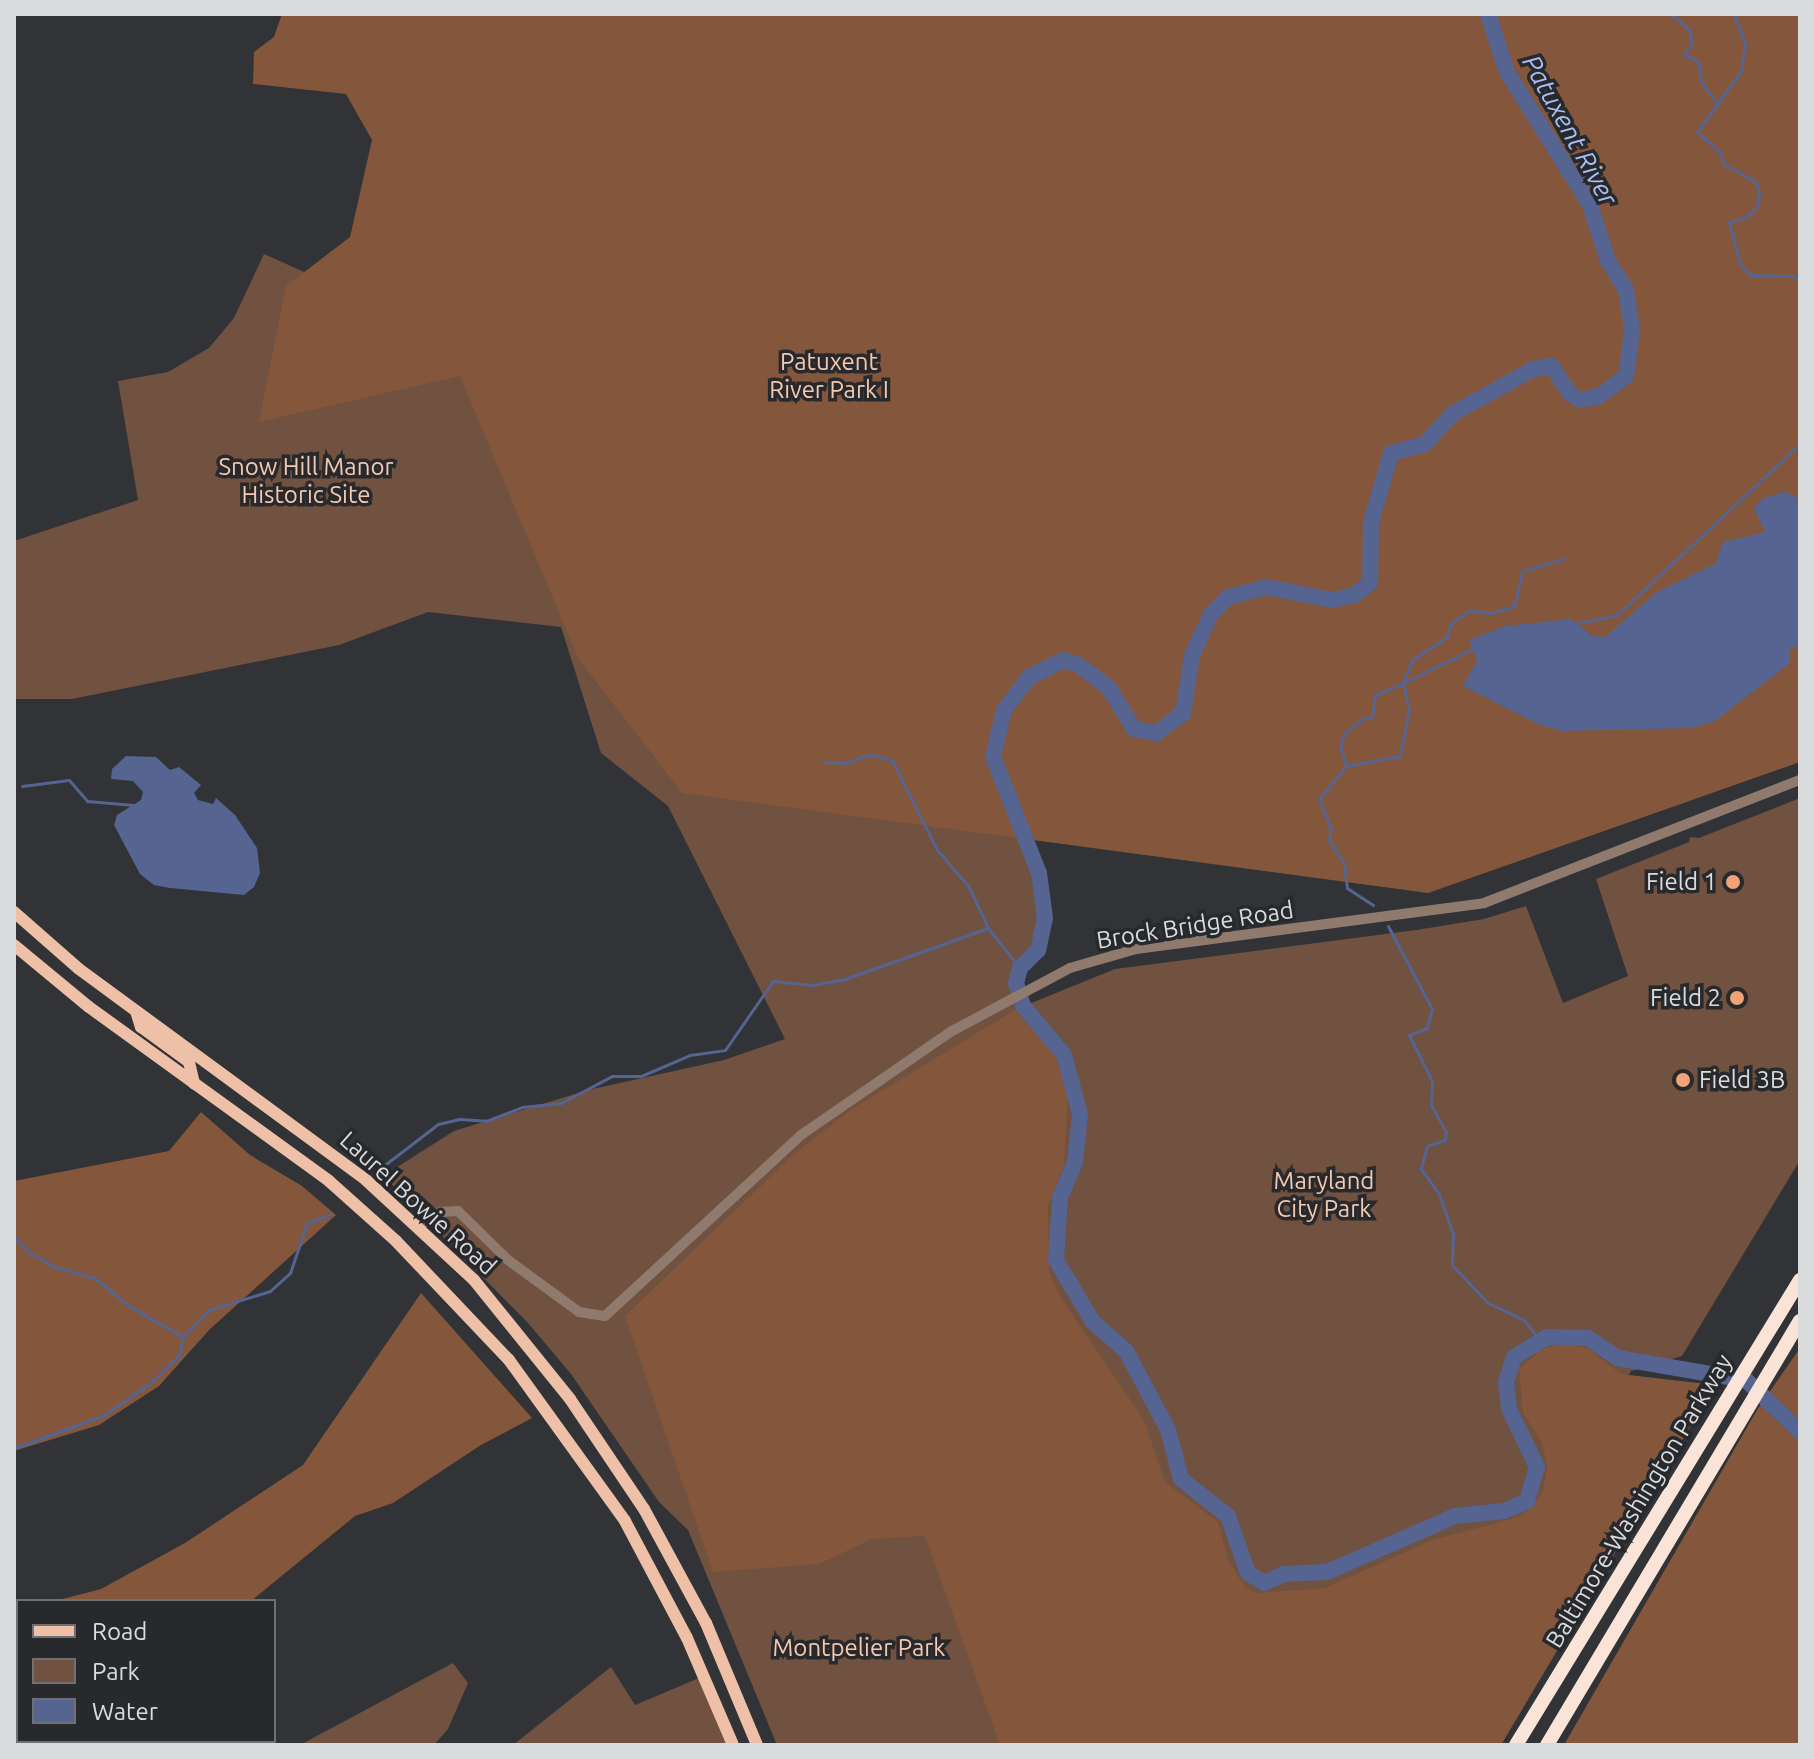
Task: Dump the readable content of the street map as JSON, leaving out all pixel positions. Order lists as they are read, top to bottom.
{
  "streets": {
    "highway": ["Baltimore-Washington Parkway"],
    "main road": ["Laurel Bowie Road"],
    "street": ["Brock Bridge Road"]
  },
  "crossings": [
    ["Brock Bridge Road", "Laurel Bowie Road"]
  ],
  "water": ["Patuxent River"],
  "parks": [
    "Patuxent River Park I",
    "Snow Hill Manor Historic Site",
    "Maryland City Park",
    "Montpelier Park"
  ],
  "places": ["Field 1", "Field 2", "Field 3B"],
  "legend": ["Road", "Park", "Water"]
}
